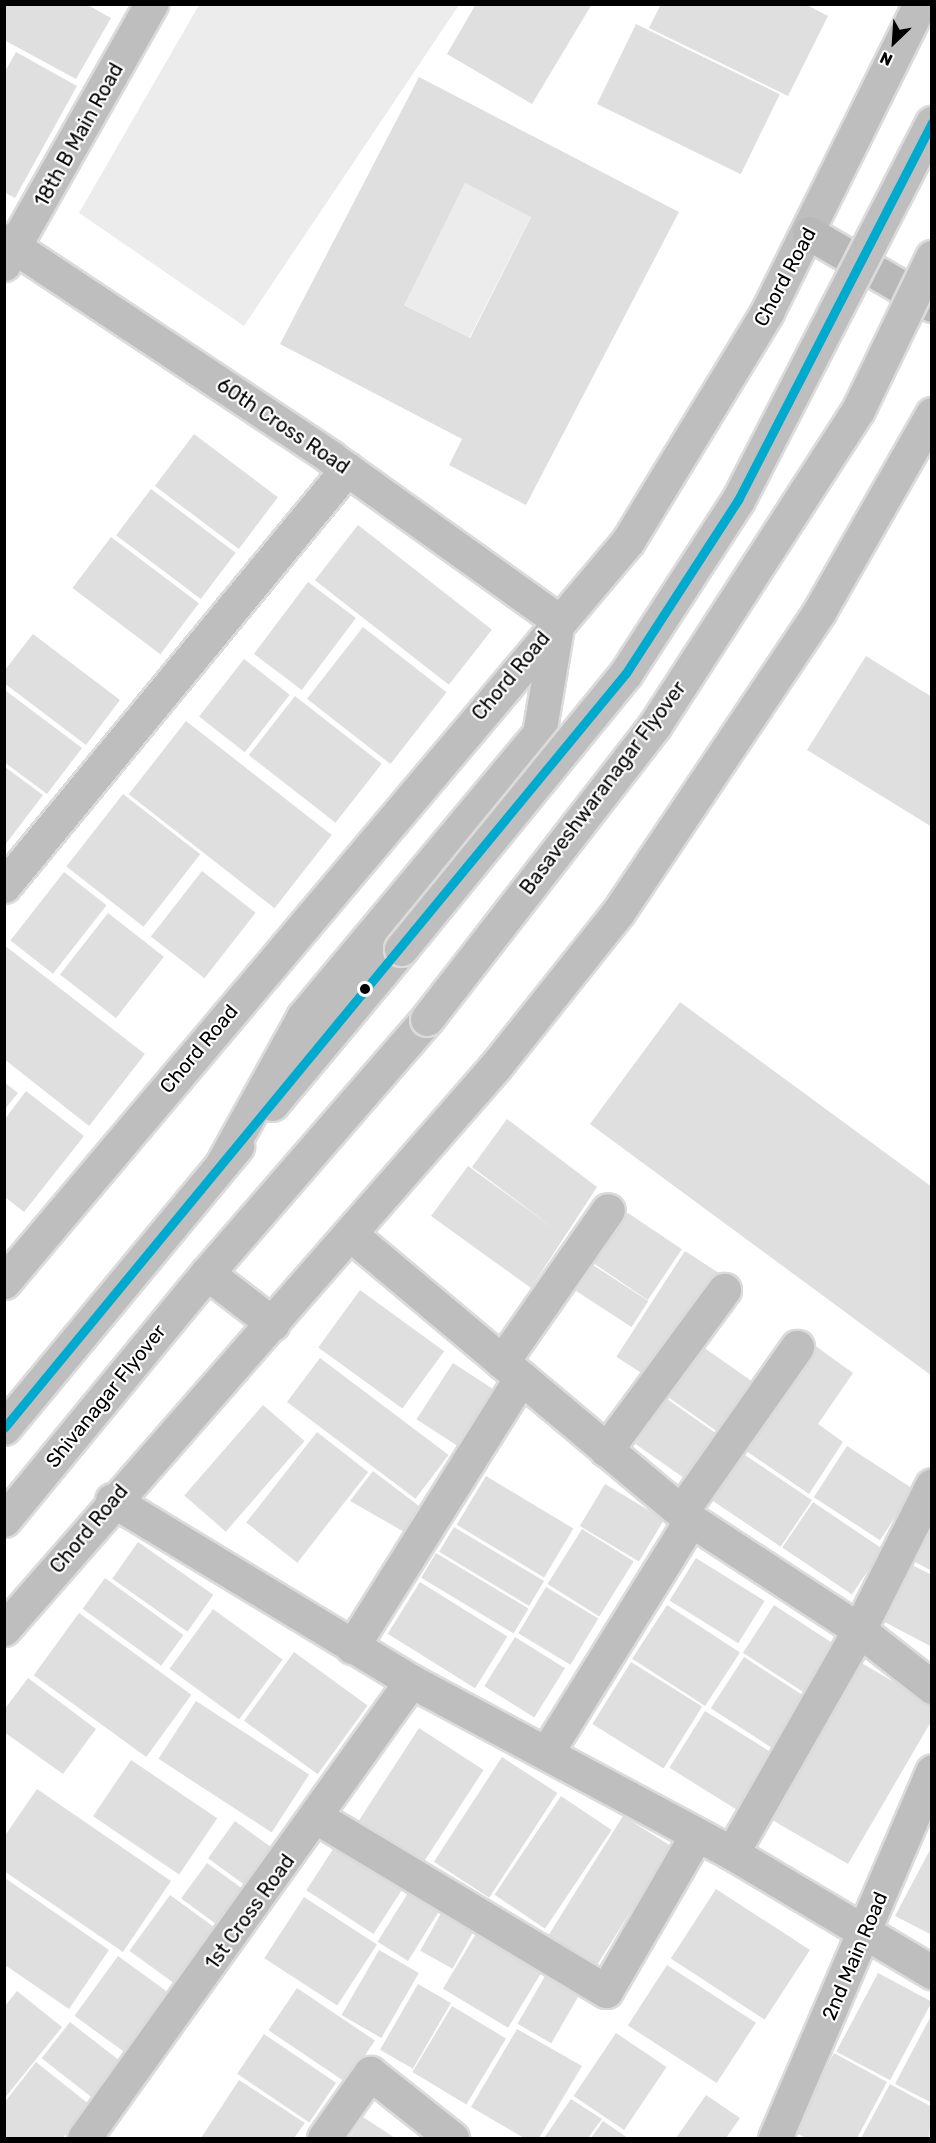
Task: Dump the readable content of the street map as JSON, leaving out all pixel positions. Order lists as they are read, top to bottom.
{
  "streets": {
    "street": [
      "18th B Main Road",
      "Chord Road",
      "60th Cross Road",
      "Basaveshwaranagar Flyover",
      "Shivanagar Flyover",
      "1st Cross Road",
      "2nd Main Road"
    ]
  },
  "crossings": [
    ["18th B Main Road", "60th Cross Road"],
    ["Chord Road", "60th Cross Road"],
    ["Basaveshwaranagar Flyover", "Shivanagar Flyover"]
  ],
  "north": "bottom left"
}
